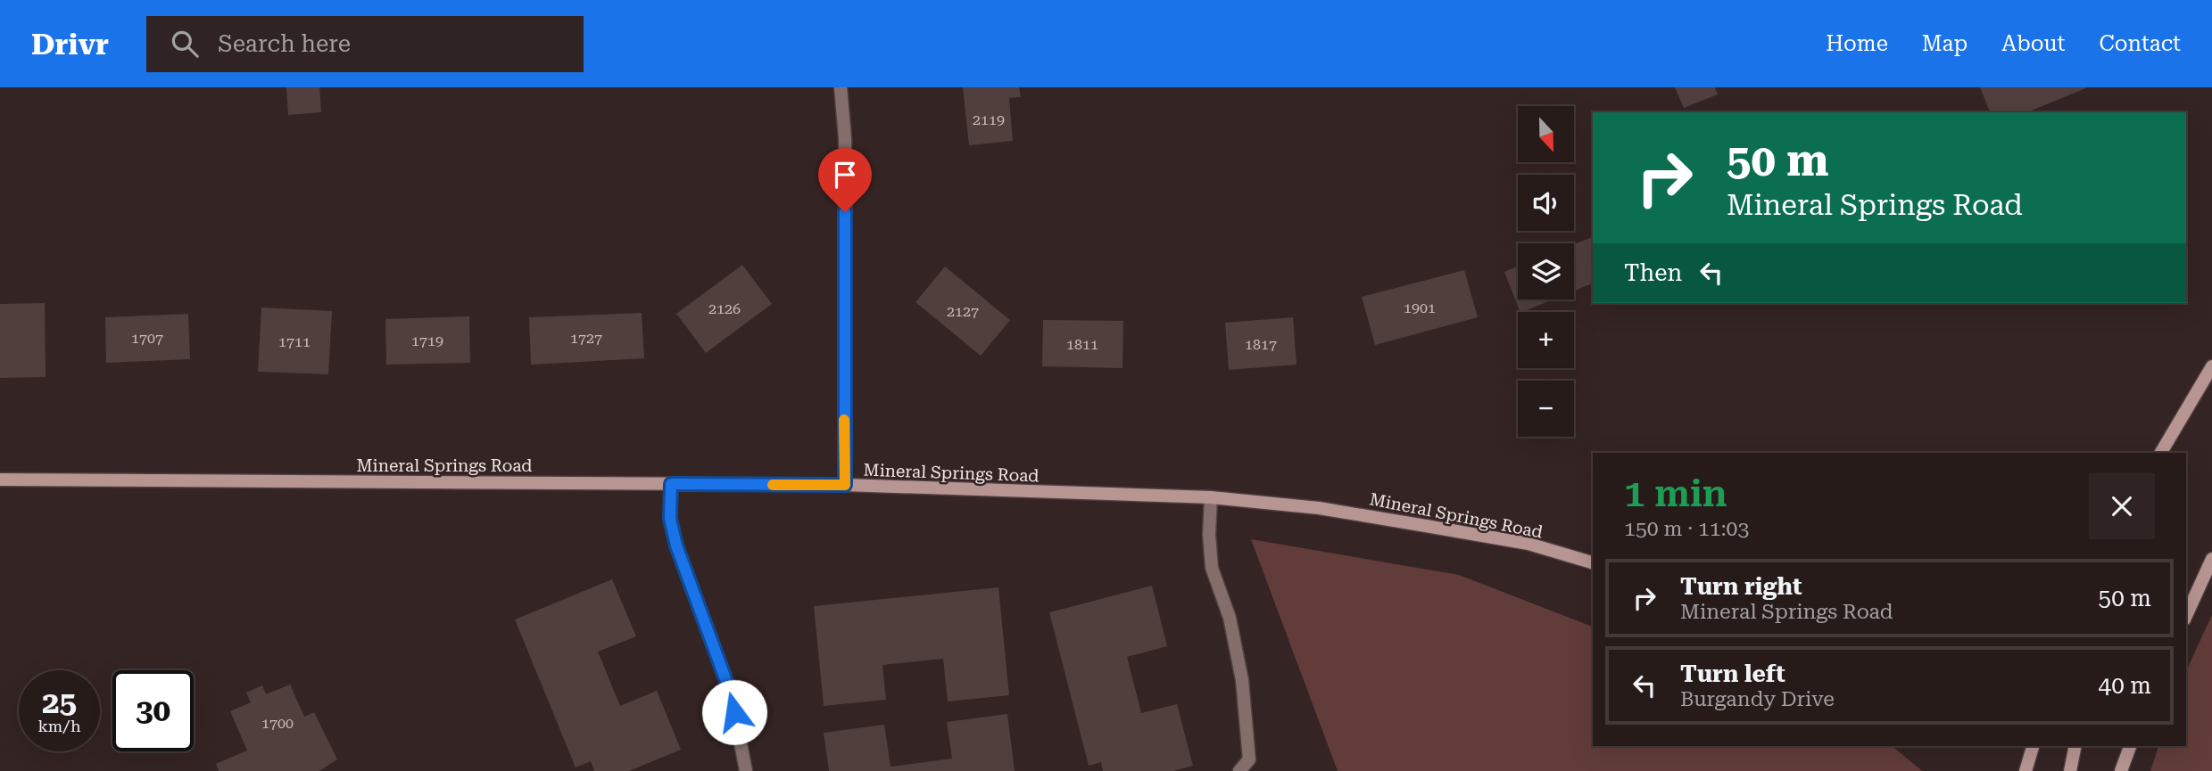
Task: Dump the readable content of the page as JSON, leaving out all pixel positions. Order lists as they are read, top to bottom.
{
  "streets": {
    "street": ["Mineral Springs Road"]
  },
  "house_numbers": [
    "2119",
    "1901",
    "2126",
    "2127",
    "1707",
    "1727",
    "1719",
    "1711",
    "1811",
    "1817",
    "1700"
  ],
  "north": "bottom",
  "page": {
    "header": "Drivr",
    "search": "Search here",
    "nav": [
      "Home",
      "Map",
      "About",
      "Contact"
    ],
    "map_buttons": ["+", "−"],
    "turn": ["50 m", "Mineral Springs Road"],
    "then": "Then",
    "heading": ["1 min", "150 m · 11:03"],
    "list": [
      {
        "name": "Turn right",
        "note": "Mineral Springs Road",
        "value": "50 m"
      },
      {
        "name": "Turn left",
        "note": "Burgandy Drive",
        "value": "40 m"
      }
    ],
    "speed": "25 km/h",
    "limit": "30"
  }
}
